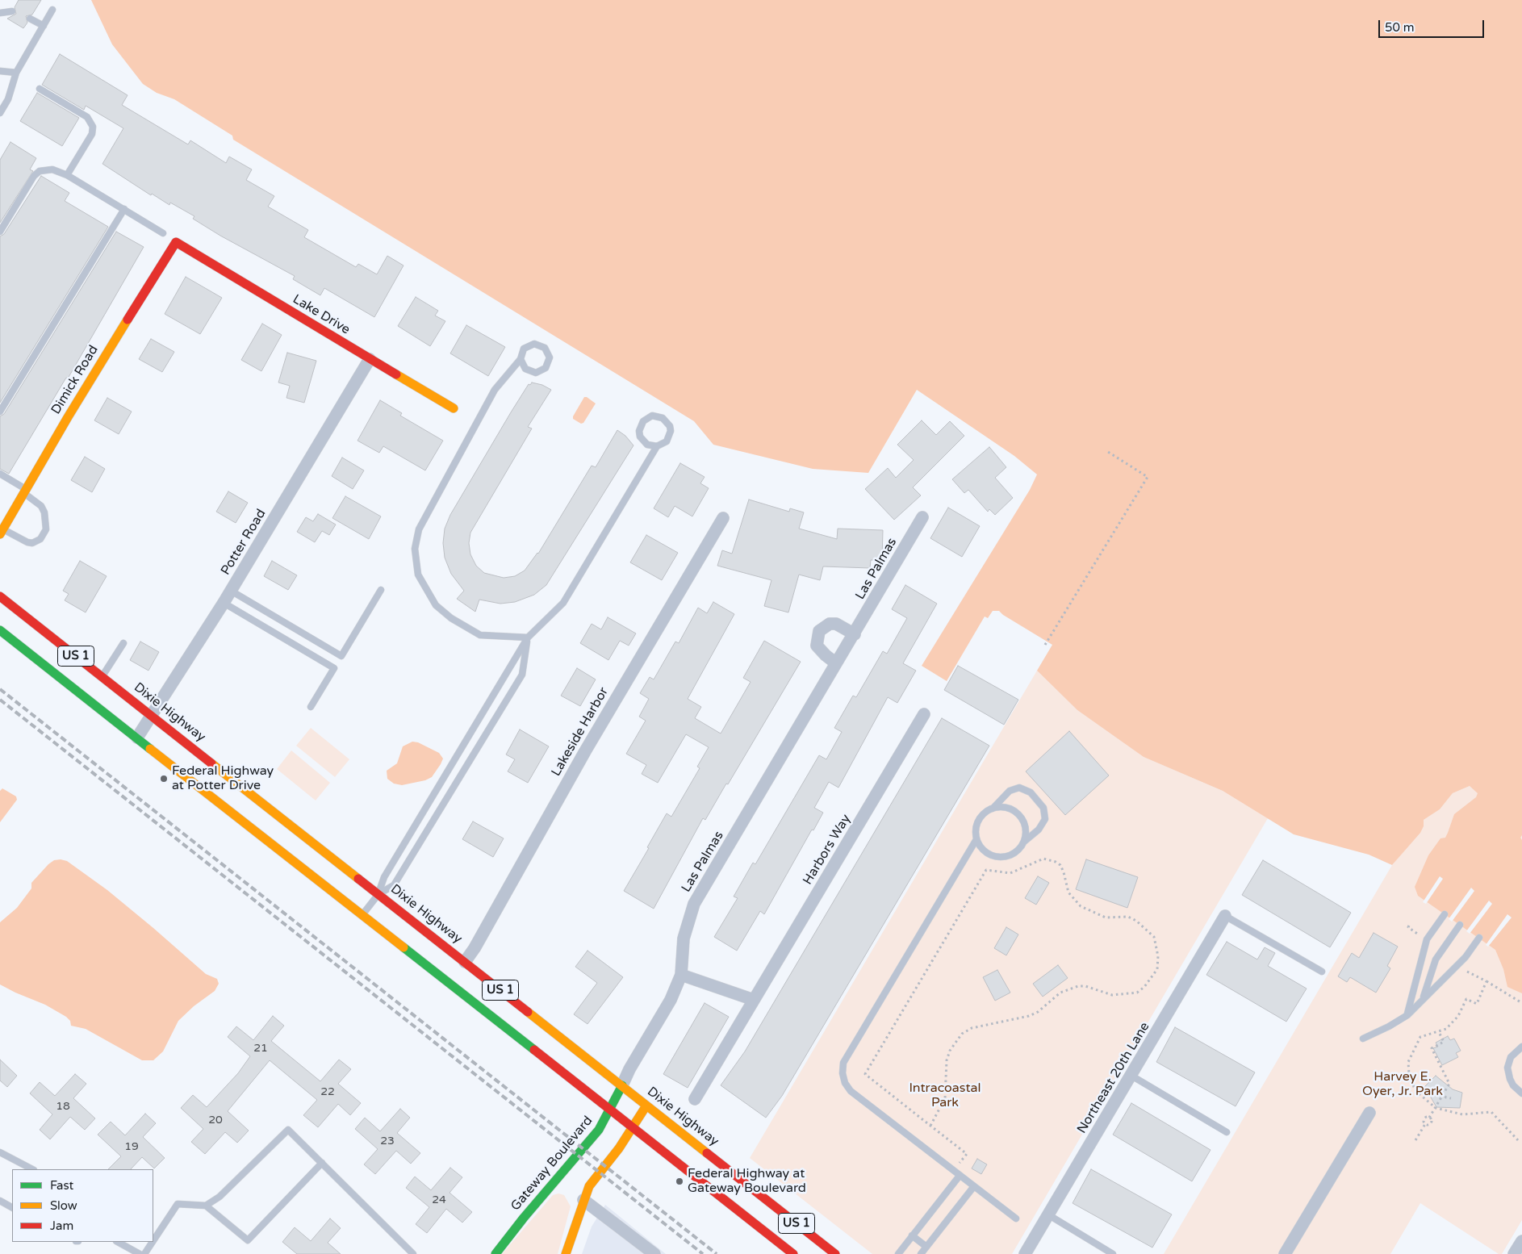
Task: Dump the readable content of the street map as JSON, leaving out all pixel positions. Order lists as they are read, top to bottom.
{
  "streets": {
    "main road": [
      "Lake Drive",
      "Dimick Road",
      "US 1",
      "Dixie Highway",
      "Gateway Boulevard"
    ],
    "street": [
      "Potter Road",
      "Las Palmas",
      "Lakeside Harbor",
      "Harbors Way",
      "Northeast 20th Lane"
    ]
  },
  "crossings": [
    ["Lake Drive", "Dimick Road"],
    ["Lake Drive", "Potter Road"],
    ["Potter Road", "US 1"],
    ["Potter Road", "Dixie Highway"],
    ["Las Palmas", "Dixie Highway"],
    ["Las Palmas", "Gateway Boulevard"],
    ["US 1", "Gateway Boulevard"],
    ["Dixie Highway", "Lakeside Harbor"],
    ["Dixie Highway", "Gateway Boulevard"]
  ],
  "parks": ["Harvey E. Oyer, Jr. Park", "Intracoastal Park"],
  "places": ["Federal Highway at Potter Drive", "Federal Highway at Gateway Boulevard"],
  "house_numbers": [
    "21",
    "22",
    "18",
    "20",
    "23",
    "19",
    "24"
  ],
  "legend": ["Fast", "Slow", "Jam"],
  "scale_bar": "50 m"
}
